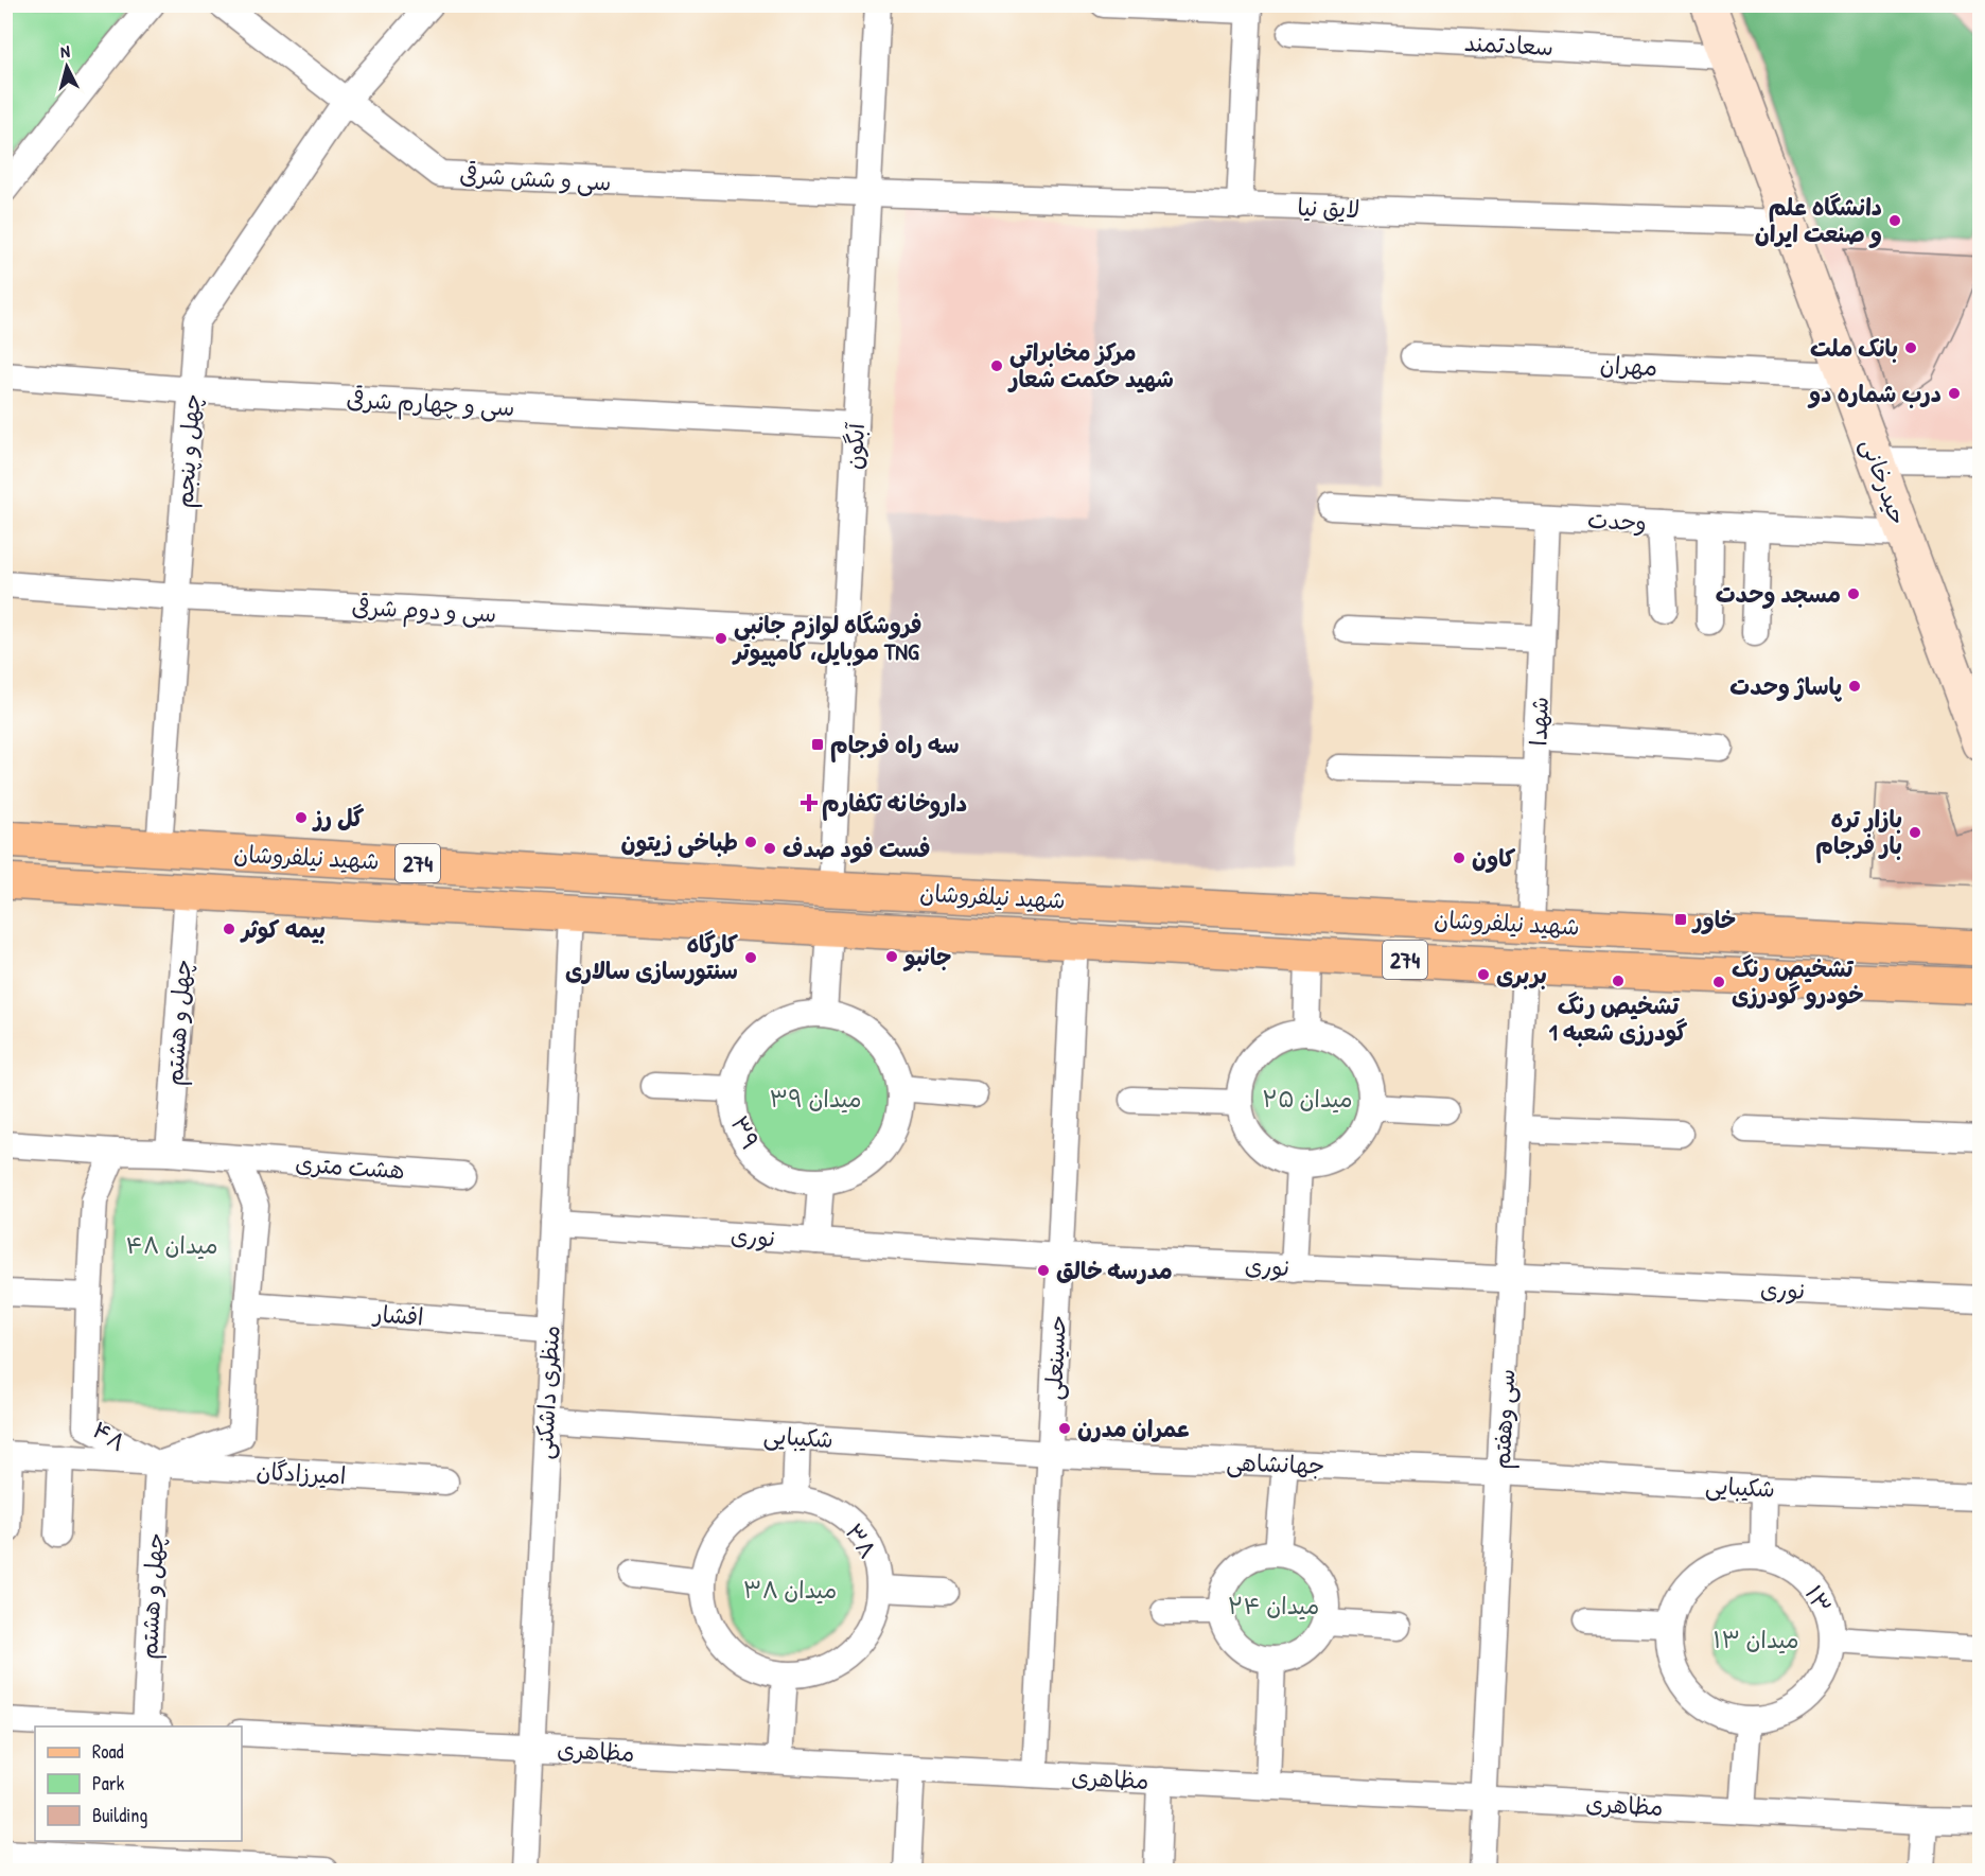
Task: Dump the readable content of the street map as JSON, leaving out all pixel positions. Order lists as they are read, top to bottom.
{
  "streets": {
    "main road": ["حیدرخانی", "شهید نیلفروشان", "274"],
    "street": [
      "سعادتمند",
      "سی و شش شرقی",
      "لایق نیا",
      "مهران",
      "سی و چهارم شرقی",
      "آبگون",
      "چهل و پنجم",
      "وحدت",
      "سی و دوم شرقی",
      "شهدا",
      "چهل و هشتم",
      "۳۹",
      "هشت متری",
      "نوری",
      "افشار",
      "حسینعلی",
      "منظری داشکنی",
      "سی وهفتم",
      "۴۸",
      "شکیبایی",
      "جهانشاهی",
      "امیرزادگان",
      "۳۸",
      "۱۳",
      "مظاهری"
    ]
  },
  "crossings": [
    ["سعادتمند", "حیدرخانی"],
    ["سی و شش شرقی", "لایق نیا"],
    ["سی و شش شرقی", "آبگون"],
    ["سی و شش شرقی", "چهل و پنجم"],
    ["لایق نیا", "آبگون"],
    ["لایق نیا", "حیدرخانی"],
    ["مهران", "حیدرخانی"],
    ["سی و چهارم شرقی", "آبگون"],
    ["سی و چهارم شرقی", "چهل و پنجم"],
    ["آبگون", "سی و دوم شرقی"],
    ["آبگون", "شهید نیلفروشان"],
    ["چهل و پنجم", "سی و دوم شرقی"],
    ["چهل و پنجم", "شهید نیلفروشان"],
    ["حیدرخانی", "وحدت"],
    ["وحدت", "شهدا"],
    ["شهدا", "شهید نیلفروشان"],
    ["شهید نیلفروشان", "274"],
    ["شهید نیلفروشان", "چهل و هشتم"],
    ["شهید نیلفروشان", "منظری داشکنی"],
    ["274", "حسینعلی"],
    ["274", "سی وهفتم"],
    ["چهل و هشتم", "۴۸"],
    ["چهل و هشتم", "امیرزادگان"],
    ["نوری", "حسینعلی"],
    ["نوری", "منظری داشکنی"],
    ["نوری", "سی وهفتم"],
    ["افشار", "منظری داشکنی"],
    ["حسینعلی", "شکیبایی"],
    ["حسینعلی", "جهانشاهی"],
    ["حسینعلی", "مظاهری"],
    ["منظری داشکنی", "شکیبایی"],
    ["منظری داشکنی", "مظاهری"],
    ["سی وهفتم", "شکیبایی"],
    ["سی وهفتم", "جهانشاهی"],
    ["سی وهفتم", "مظاهری"],
    ["۴۸", "امیرزادگان"],
    ["شکیبایی", "جهانشاهی"]
  ],
  "parks": [
    "میدان ۳۹",
    "میدان ۲۵",
    "میدان ۴۸",
    "میدان ۳۸",
    "میدان ۲۴",
    "میدان ۱۳"
  ],
  "places": {
    "other": [
      "دانشگاه علم و صنعت ایران",
      "بانک ملت",
      "مرکز مخابراتی شهید حکمت شعار",
      "درب شماره دو",
      "مسجد وحدت",
      "فروشگاه لوازم جانبی موبایل، کامپيوتر TNG",
      "پاساژ وحدت",
      "گل رز",
      "بازار تره بار فرجام",
      "طباخی زیتون",
      "فست فود صدف",
      "کاون",
      "بیمه کوثر",
      "جانبو",
      "کارگاه سنتورسازی سالاری",
      "بربری",
      "تشخیص رنگ گودرزی شعبه 1",
      "تشخیص رنگ خودرو گودرزی",
      "مدرسه خالق",
      "عمران مدرن"
    ],
    "transit": ["سه راه فرجام", "خاور"],
    "health": ["داروخانه تکفارم"]
  },
  "legend": ["Road", "Park", "Building"],
  "north": "top"
}
